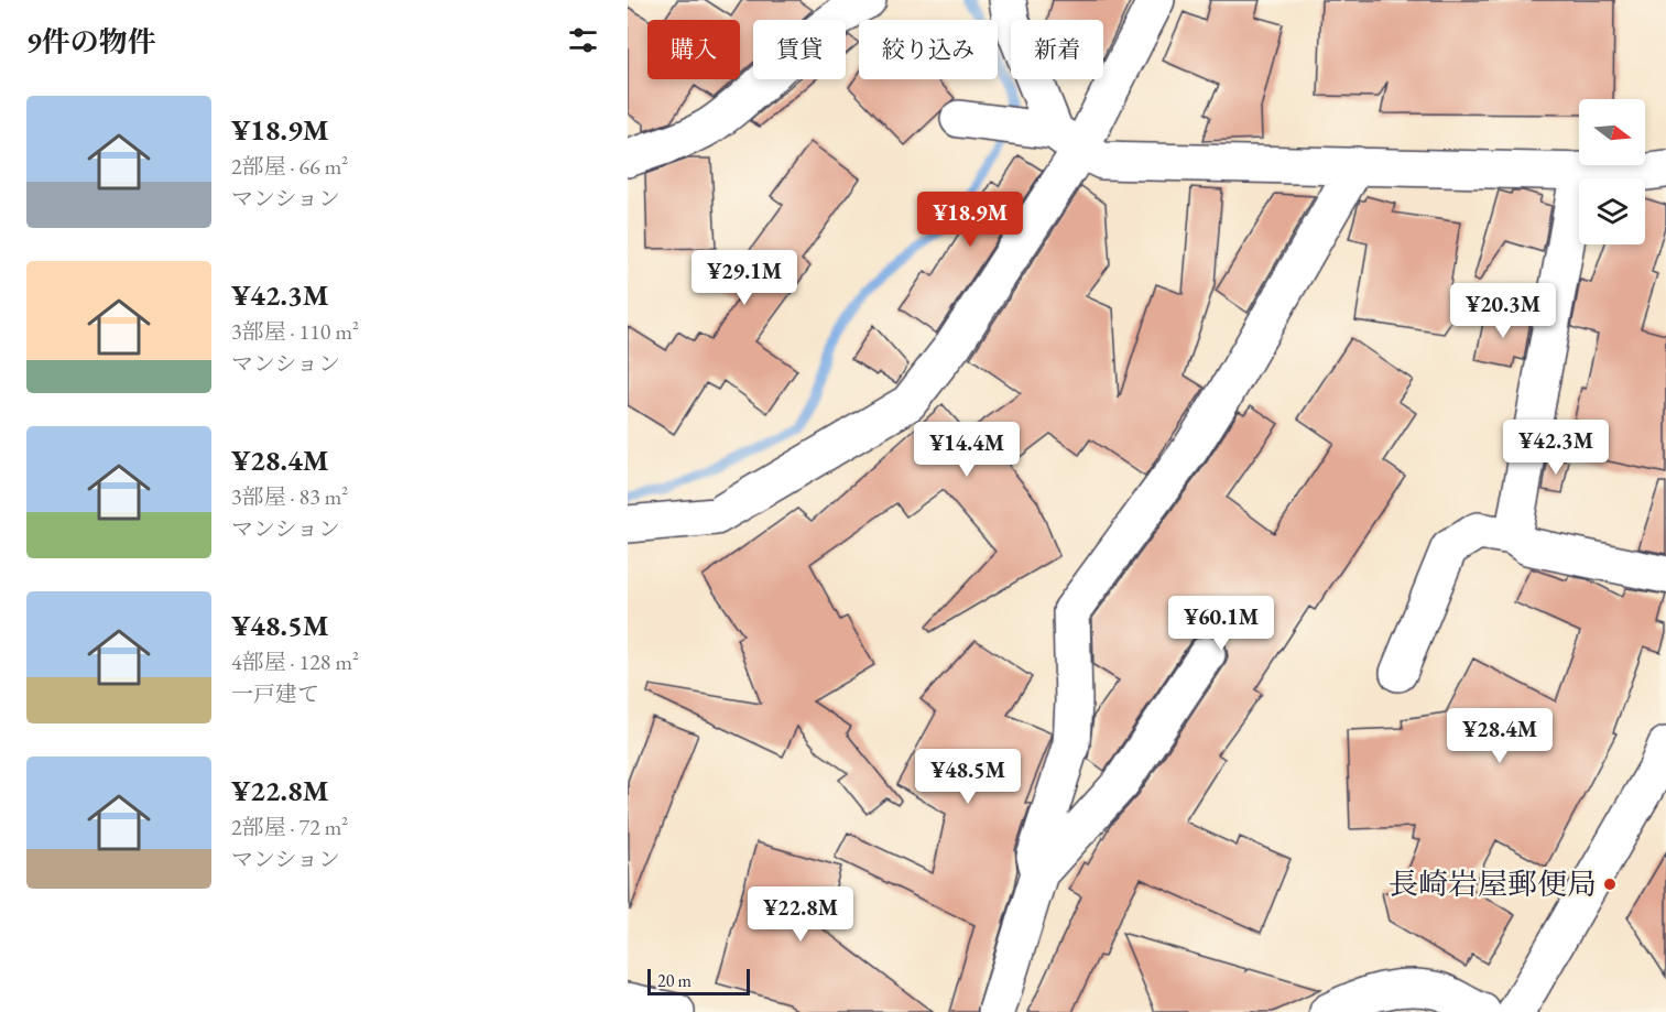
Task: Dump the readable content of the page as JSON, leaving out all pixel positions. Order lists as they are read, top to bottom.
{
  "places": ["長崎岩屋郵便局"],
  "scale_bar": "20 m",
  "north": "right",
  "page": {
    "heading": "9件の物件",
    "chip": [
      "購入",
      "賃貸",
      "絞り込み",
      "新着"
    ],
    "list": [
      {
        "name": "¥18.9M",
        "note": "2部屋 · 66 m² · マンション"
      },
      {
        "name": "¥42.3M",
        "note": "3部屋 · 110 m² · マンション"
      },
      {
        "name": "¥28.4M",
        "note": "3部屋 · 83 m² · マンション"
      },
      {
        "name": "¥48.5M",
        "note": "4部屋 · 128 m² · 一戸建て"
      },
      {
        "name": "¥22.8M",
        "note": "2部屋 · 72 m² · マンション"
      }
    ],
    "price": [
      "¥18.9M",
      "¥29.1M",
      "¥20.3M",
      "¥42.3M",
      "¥14.4M",
      "¥60.1M",
      "¥28.4M",
      "¥48.5M",
      "¥22.8M"
    ],
    "scale": "20 m"
  }
}
